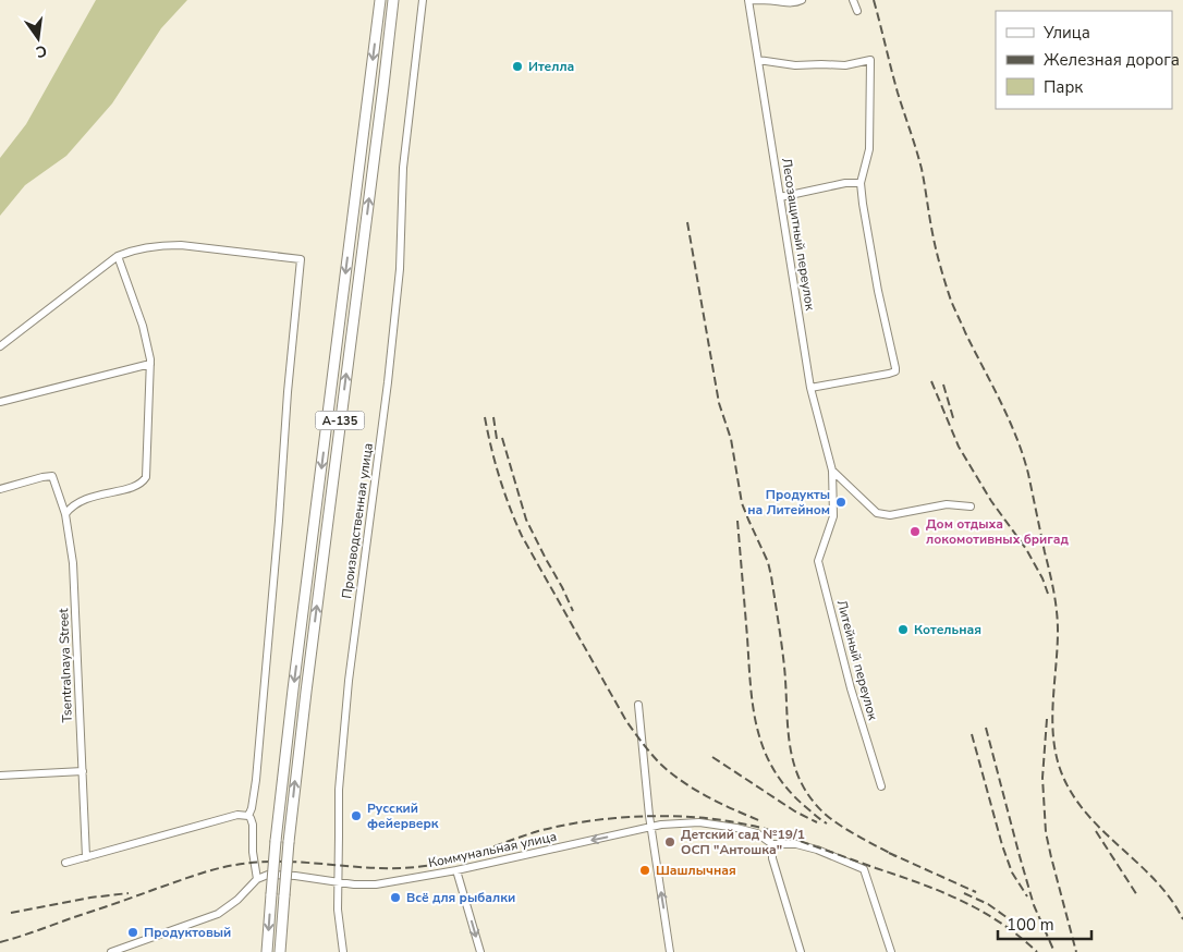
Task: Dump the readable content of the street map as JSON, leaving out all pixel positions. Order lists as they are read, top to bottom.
{
  "streets": {
    "highway": ["А-135"],
    "street": [
      "Лесозащитный переулок",
      "Производственная улица",
      "Литейный переулок",
      "Tsentralnaya Street",
      "Коммунальная улица"
    ]
  },
  "crossings": [
    ["Лесозащитный переулок", "Литейный переулок"],
    ["Производственная улица", "Коммунальная улица"]
  ],
  "one_way": ["Коммунальная улица"],
  "places": [
    "Ителла",
    "Продукты на Литейном",
    "Дом отдыха локомотивных бригад",
    "Котельная",
    "Русский фейерверк",
    "Детский сад №19/1 ОСП \"Антошка\"",
    "Шашлычная",
    "Всё для рыбалки",
    "Продуктовый"
  ],
  "legend": ["Улица", "Железная дорога", "Парк"],
  "scale_bar": "100 m",
  "north": "bottom"
}
